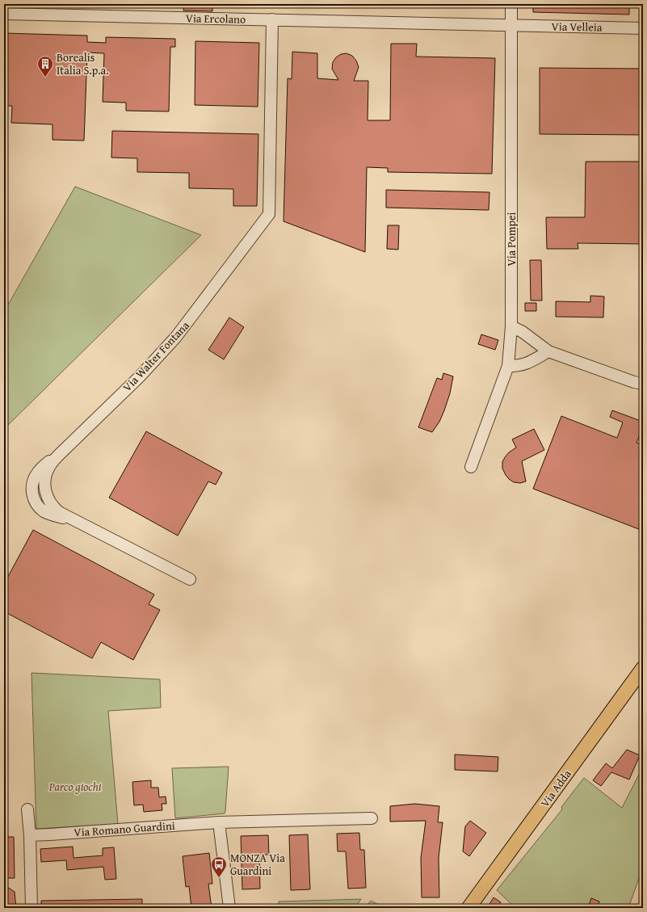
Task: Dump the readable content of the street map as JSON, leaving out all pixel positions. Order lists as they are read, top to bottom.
{
  "streets": {
    "main road": ["Via Adda"],
    "street": [
      "Via Ercolano",
      "Via Velleia",
      "Via Pompei",
      "Via Walter Fontana",
      "Via Romano Guardini"
    ]
  },
  "crossings": [
    ["Via Ercolano", "Via Velleia"],
    ["Via Ercolano", "Via Pompei"],
    ["Via Ercolano", "Via Walter Fontana"],
    ["Via Velleia", "Via Pompei"]
  ],
  "parks": ["Parco giochi"],
  "places": {
    "building": ["Borealis Italia S.p.a."],
    "bus stop": ["MONZA Via Guardini"]
  }
}
